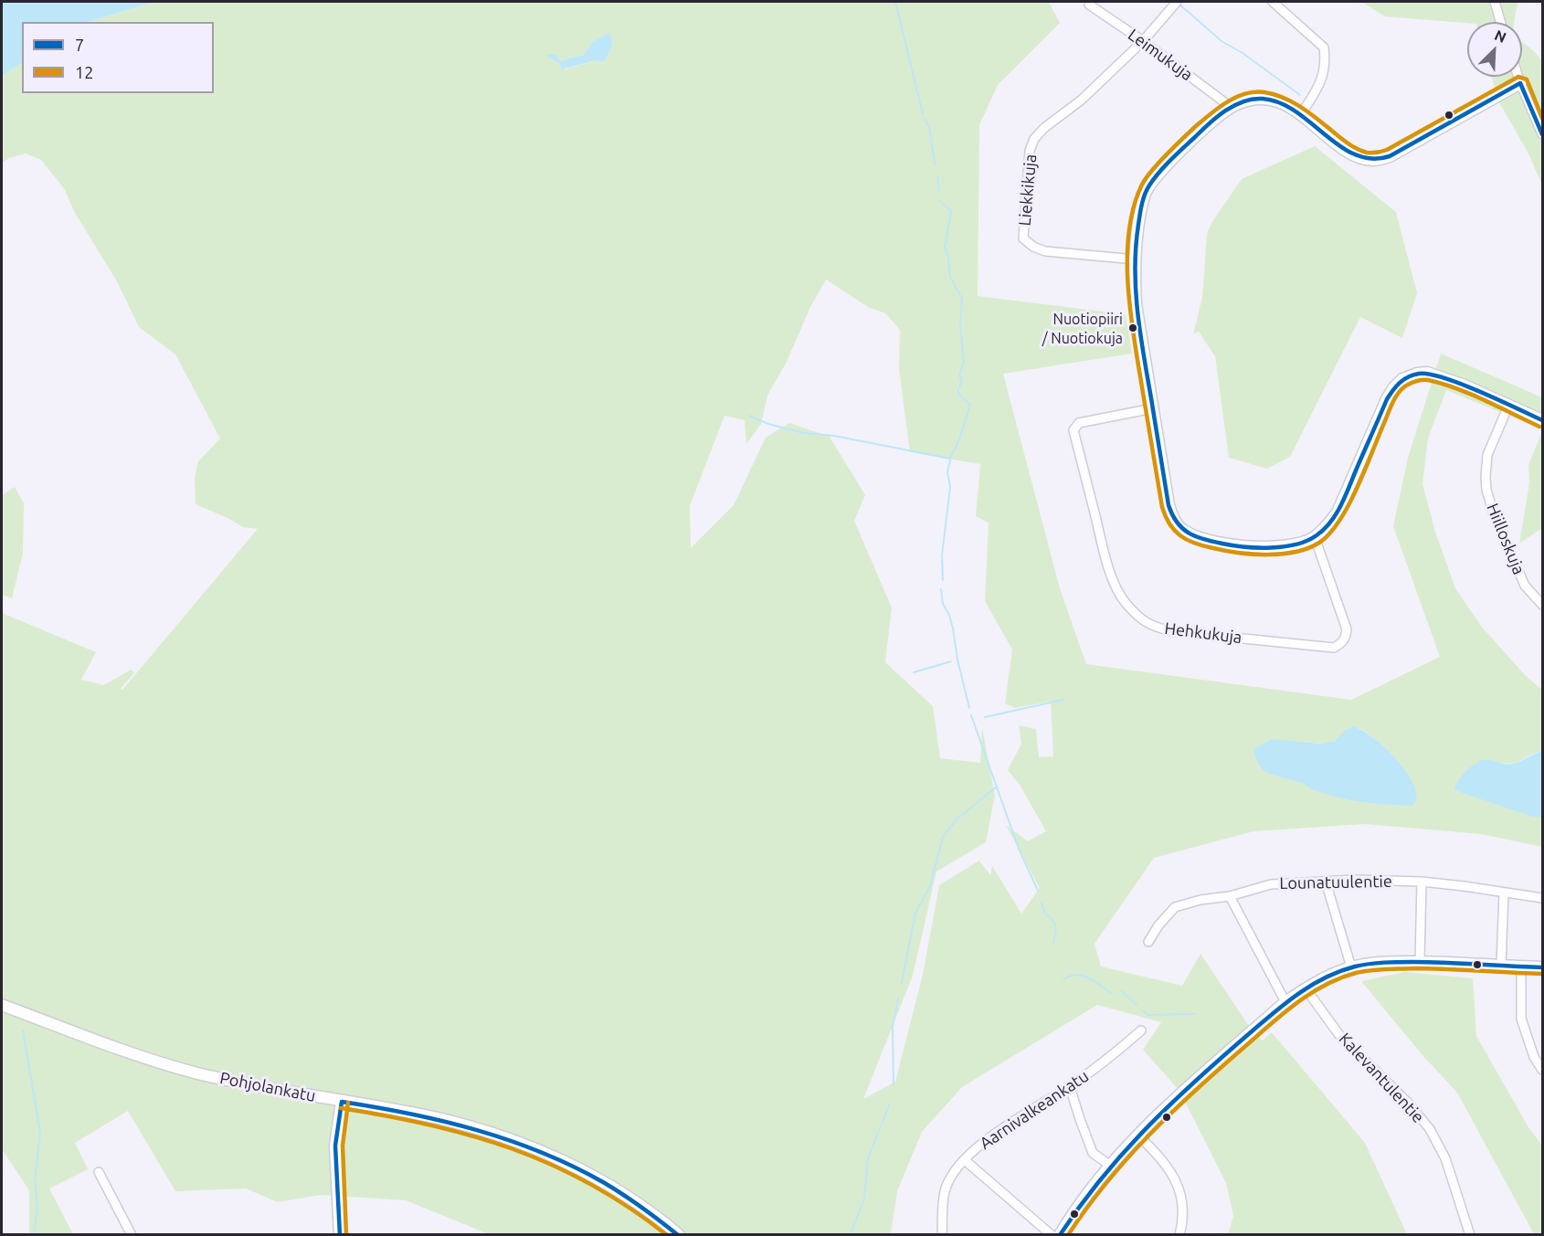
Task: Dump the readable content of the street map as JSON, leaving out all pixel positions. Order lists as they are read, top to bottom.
{
  "streets": {
    "street": [
      "Leimukuja",
      "Liekkikuja",
      "Hiilloskuja",
      "Hehkukuja",
      "Lounatuulentie",
      "Kalevantulentie",
      "Pohjolankatu",
      "Aarnivalkeankatu"
    ]
  },
  "crossings": [
    ["Leimukuja", "Liekkikuja"]
  ],
  "places": ["Nuotiopiiri / Nuotiokuja"],
  "lines": ["transit line 12", "transit line 7"],
  "legend": ["7", "12"],
  "north": "top right"
}
